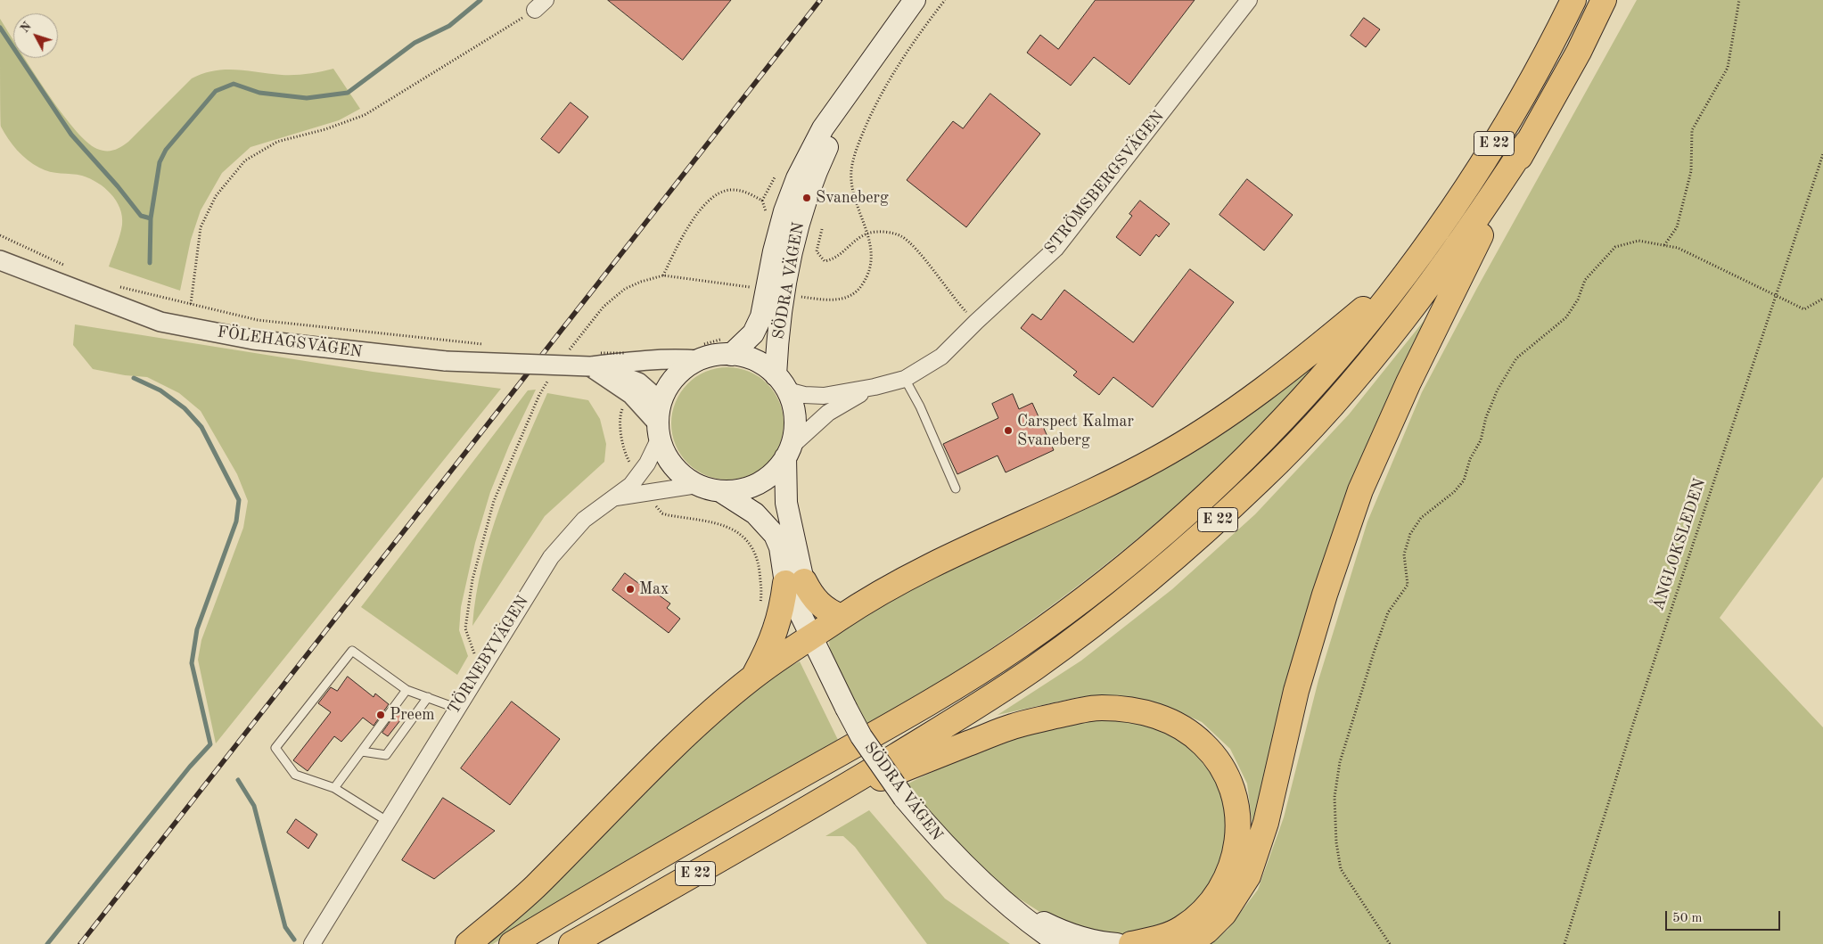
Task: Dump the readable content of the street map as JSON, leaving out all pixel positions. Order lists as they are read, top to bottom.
{
  "streets": {
    "highway": ["E 22"],
    "main road": ["SÖDRA VÄGEN"],
    "street": ["STRÖMSBERGSVÄGEN", "FÖLEHAGSVÄGEN", "TÖRNEBYVÄGEN"],
    "path": ["ÅNGLOKSLEDEN"]
  },
  "crossings": [
    ["STRÖMSBERGSVÄGEN", "SÖDRA VÄGEN"],
    ["STRÖMSBERGSVÄGEN", "FÖLEHAGSVÄGEN"],
    ["STRÖMSBERGSVÄGEN", "TÖRNEBYVÄGEN"],
    ["SÖDRA VÄGEN", "FÖLEHAGSVÄGEN"],
    ["SÖDRA VÄGEN", "TÖRNEBYVÄGEN"],
    ["FÖLEHAGSVÄGEN", "TÖRNEBYVÄGEN"]
  ],
  "places": [
    "Svaneberg",
    "Carspect Kalmar Svaneberg",
    "Max",
    "Preem"
  ],
  "scale_bar": "50 m",
  "north": "top left"
}
